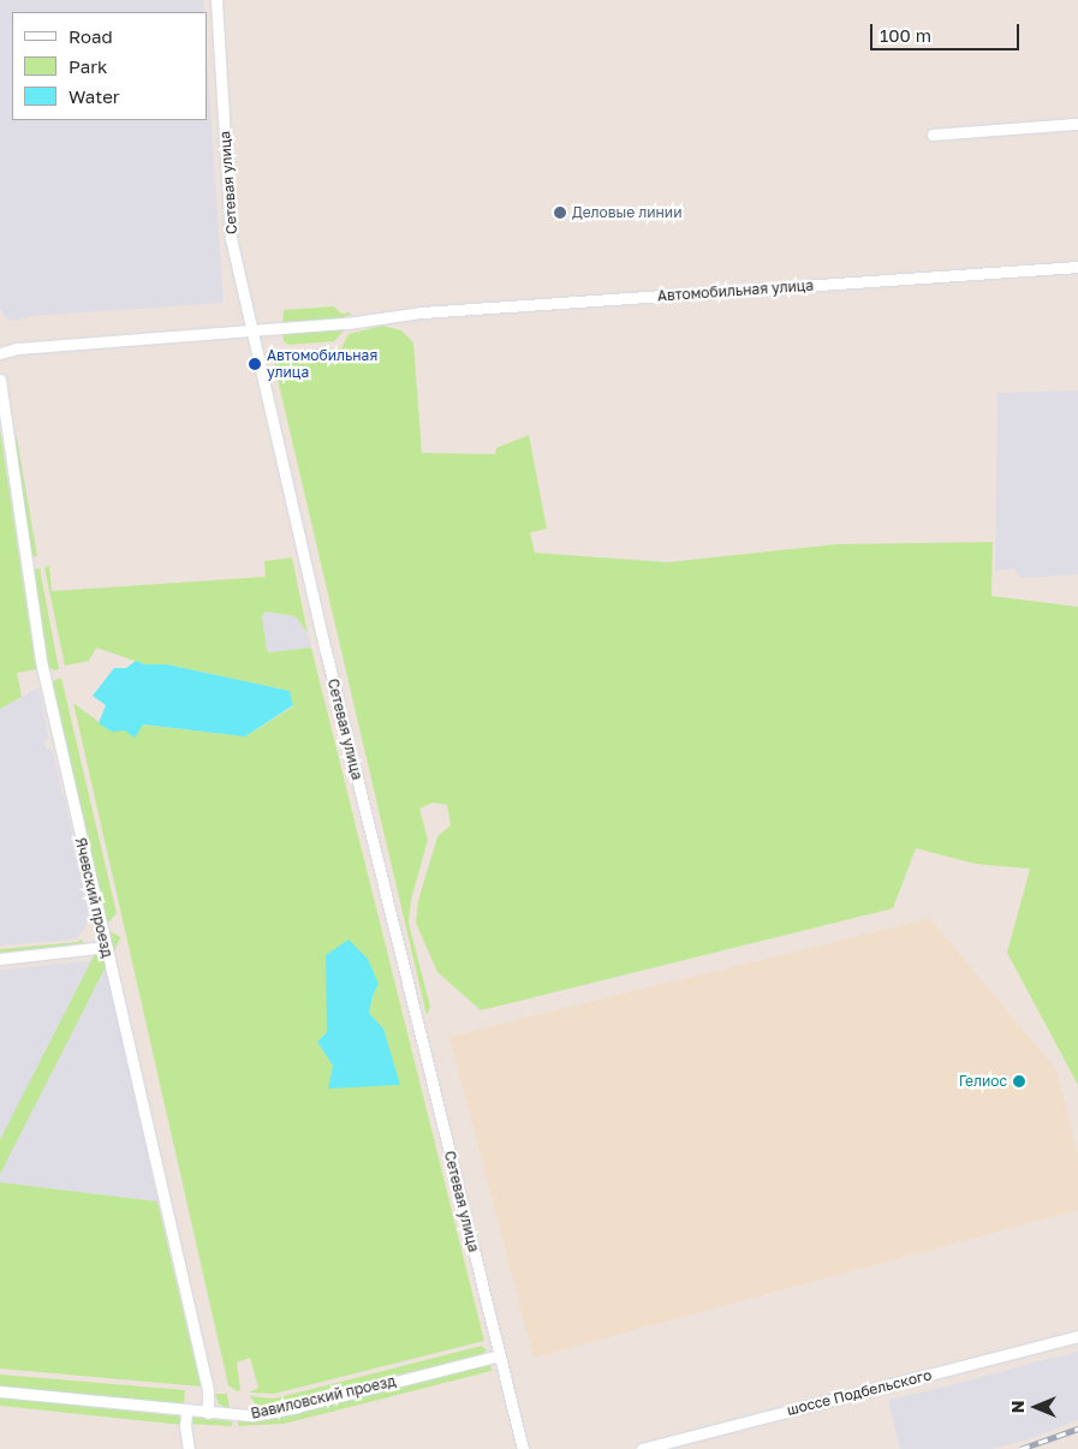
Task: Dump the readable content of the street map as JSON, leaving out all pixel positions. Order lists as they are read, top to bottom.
{
  "streets": {
    "street": [
      "Сетевая улица",
      "Автомобильная улица",
      "Ячевский проезд",
      "шоссе Подбельского",
      "Вавиловский проезд"
    ]
  },
  "crossings": [
    ["Сетевая улица", "Автомобильная улица"],
    ["Сетевая улица", "Вавиловский проезд"],
    ["Ячевский проезд", "Вавиловский проезд"]
  ],
  "places": ["Деловые линии", "Автомобильная улица", "Гелиос"],
  "legend": ["Road", "Park", "Water"],
  "scale_bar": "100 m",
  "north": "left"
}
